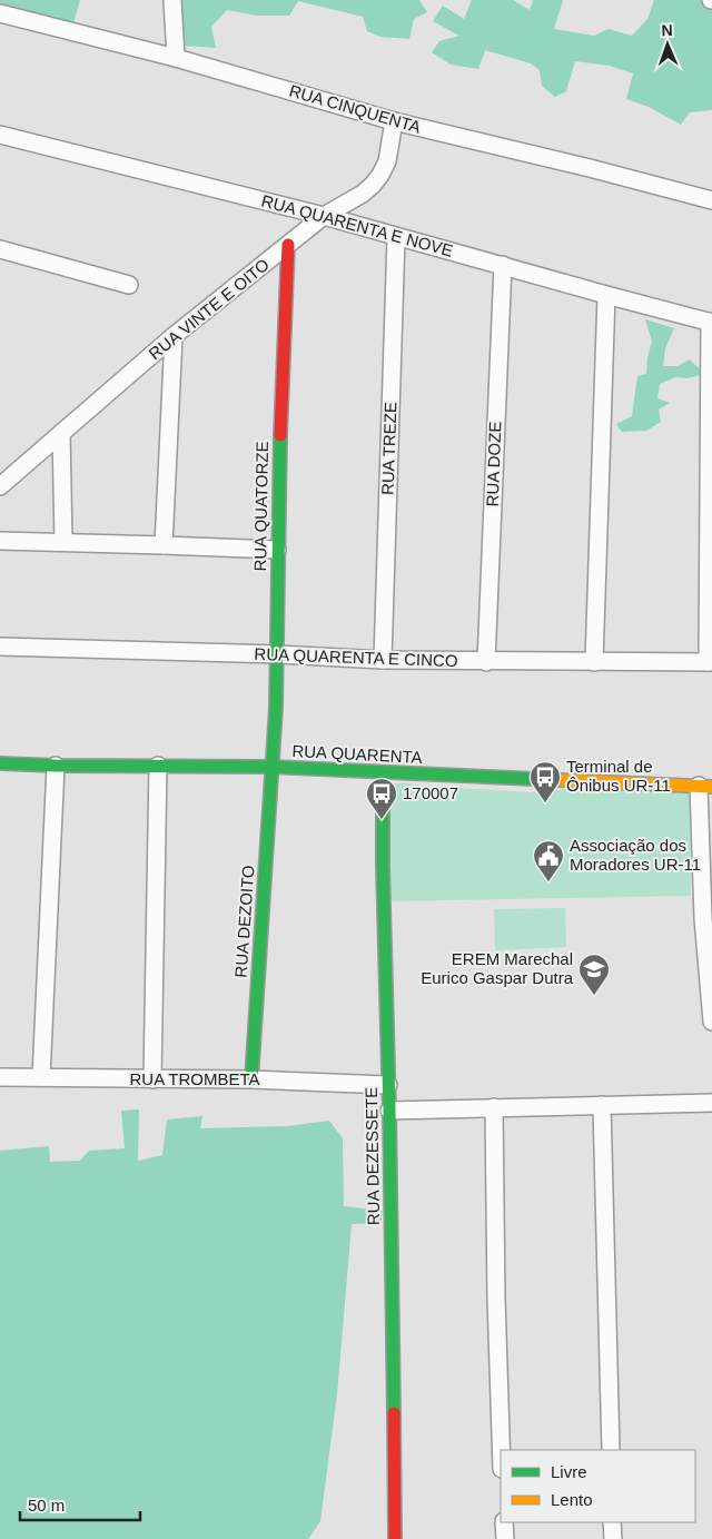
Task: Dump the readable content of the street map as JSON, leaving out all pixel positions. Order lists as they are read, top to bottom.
{
  "streets": {
    "street": [
      "RUA CINQUENTA",
      "RUA QUARENTA E NOVE",
      "RUA VINTE E OITO",
      "RUA TREZE",
      "RUA DOZE",
      "RUA QUATORZE",
      "RUA QUARENTA E CINCO",
      "RUA QUARENTA",
      "RUA DEZOITO",
      "RUA TROMBETA",
      "RUA DEZESSETE"
    ]
  },
  "crossings": [
    ["RUA CINQUENTA", "RUA VINTE E OITO"],
    ["RUA QUARENTA E NOVE", "RUA VINTE E OITO"],
    ["RUA QUARENTA E NOVE", "RUA TREZE"],
    ["RUA QUARENTA E NOVE", "RUA DOZE"],
    ["RUA VINTE E OITO", "RUA QUATORZE"],
    ["RUA TREZE", "RUA QUARENTA E CINCO"],
    ["RUA DOZE", "RUA QUARENTA E CINCO"],
    ["RUA QUATORZE", "RUA QUARENTA E CINCO"],
    ["RUA QUATORZE", "RUA QUARENTA"],
    ["RUA QUATORZE", "RUA DEZOITO"],
    ["RUA QUARENTA", "RUA DEZOITO"],
    ["RUA QUARENTA", "RUA DEZESSETE"],
    ["RUA DEZOITO", "RUA TROMBETA"],
    ["RUA TROMBETA", "RUA DEZESSETE"]
  ],
  "places": {
    "bus stop": ["Terminal de Ônibus UR-11", "170007"],
    "public building": ["Associação dos Moradores UR-11"],
    "school or university": ["EREM Marechal Eurico Gaspar Dutra"]
  },
  "legend": ["Livre", "Lento"],
  "scale_bar": "50 m",
  "north": "top"
}
